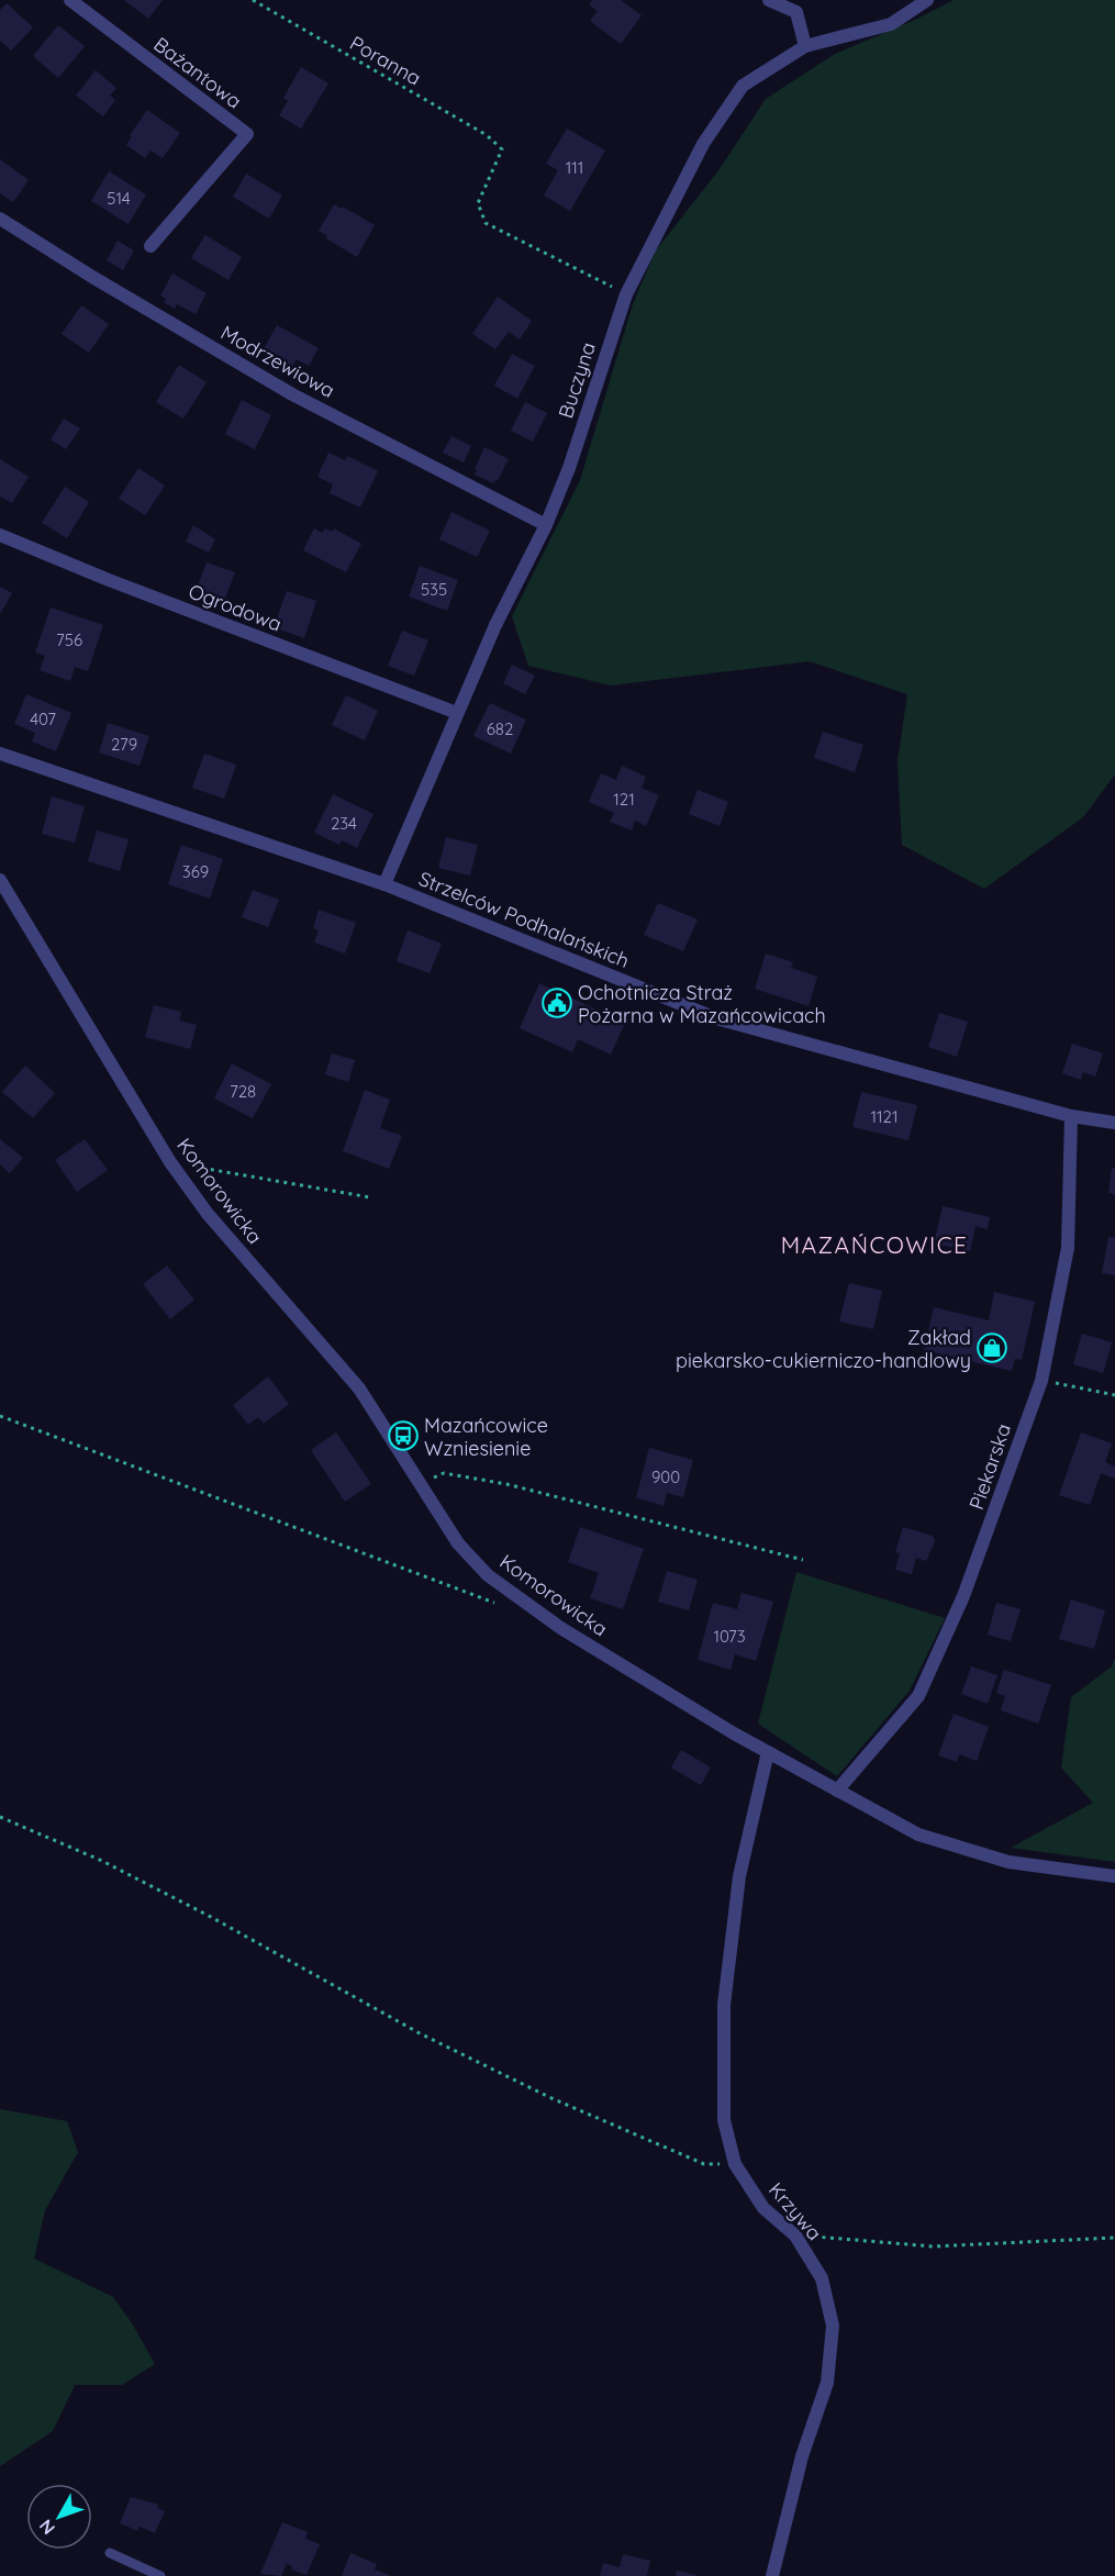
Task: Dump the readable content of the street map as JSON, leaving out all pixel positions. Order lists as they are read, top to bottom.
{
  "streets": {
    "street": [
      "Bażantowa",
      "Modrzewiowa",
      "Buczyna",
      "Ogrodowa",
      "Strzelców Podhalańskich",
      "Komorowicka",
      "Piekarska",
      "Krzywa"
    ],
    "path": ["Poranna"]
  },
  "crossings": [
    ["Poranna", "Buczyna"],
    ["Modrzewiowa", "Buczyna"],
    ["Buczyna", "Ogrodowa"],
    ["Buczyna", "Strzelców Podhalańskich"],
    ["Strzelców Podhalańskich", "Piekarska"],
    ["Komorowicka", "Piekarska"],
    ["Komorowicka", "Krzywa"]
  ],
  "districts": ["MAZAŃCOWICE"],
  "places": {
    "public building": ["Ochotnicza Straż Pożarna w Mazańcowicach"],
    "shop": ["Zakład piekarsko-cukierniczo-handlowy"],
    "bus stop": ["Mazańcowice Wzniesienie"]
  },
  "house_numbers": [
    "111",
    "514",
    "535",
    "756",
    "407",
    "682",
    "279",
    "121",
    "234",
    "369",
    "728",
    "1121",
    "900",
    "1073"
  ],
  "north": "bottom left"
}
